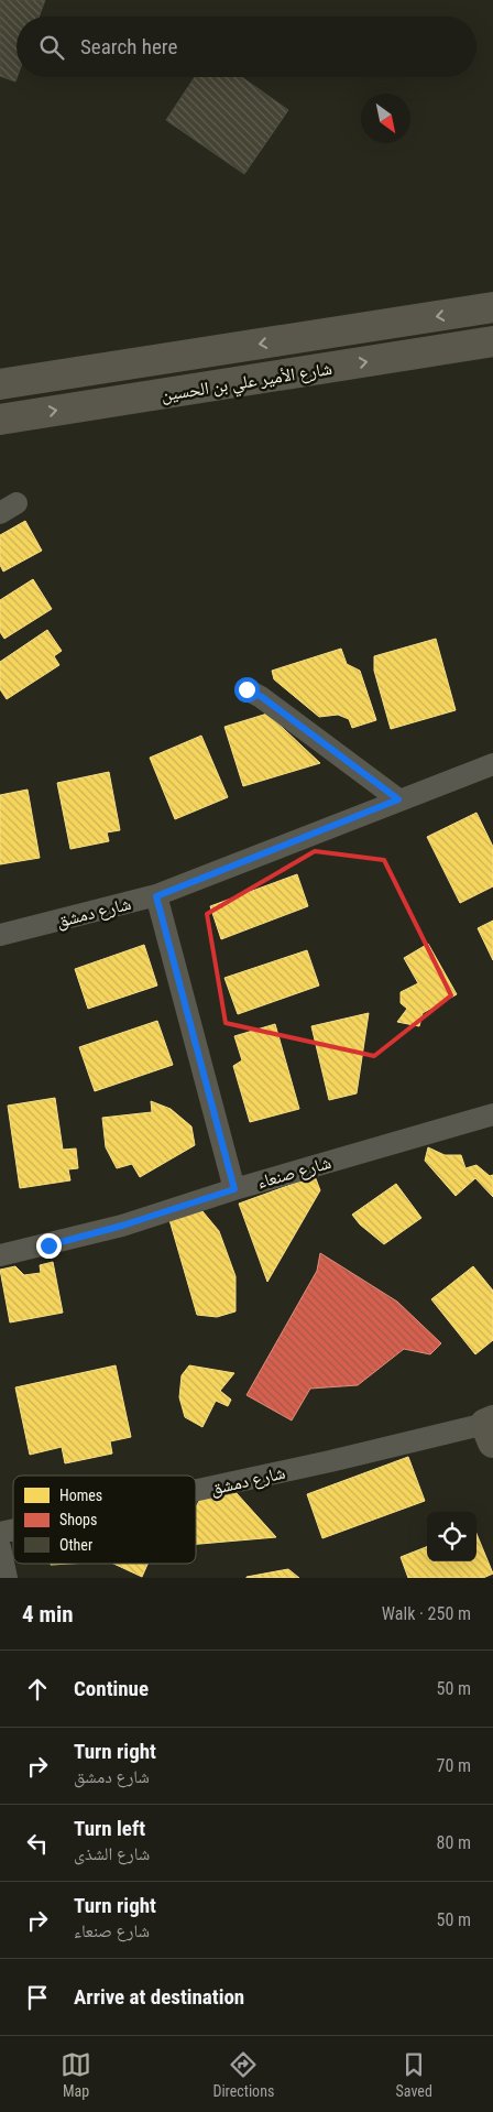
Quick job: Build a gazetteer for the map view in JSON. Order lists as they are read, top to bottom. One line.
{"streets":{"main road":["شارع الأمير علي بن الحسين"],"street":["شارع دمشق","شارع صنعاء"]},"legend":["Homes","Shops","Other"],"north":"bottom right","page":{"search":"Search here","heading":["4 min","Walk · 250 m"],"list":[["Continue","50 m"],["Turn right","شارع دمشق","70 m"],["Turn left","شارع الشذى","80 m"],["Turn right","شارع صنعاء","50 m"],"Arrive at destination"],"nav":["Map","Directions","Saved"]}}
